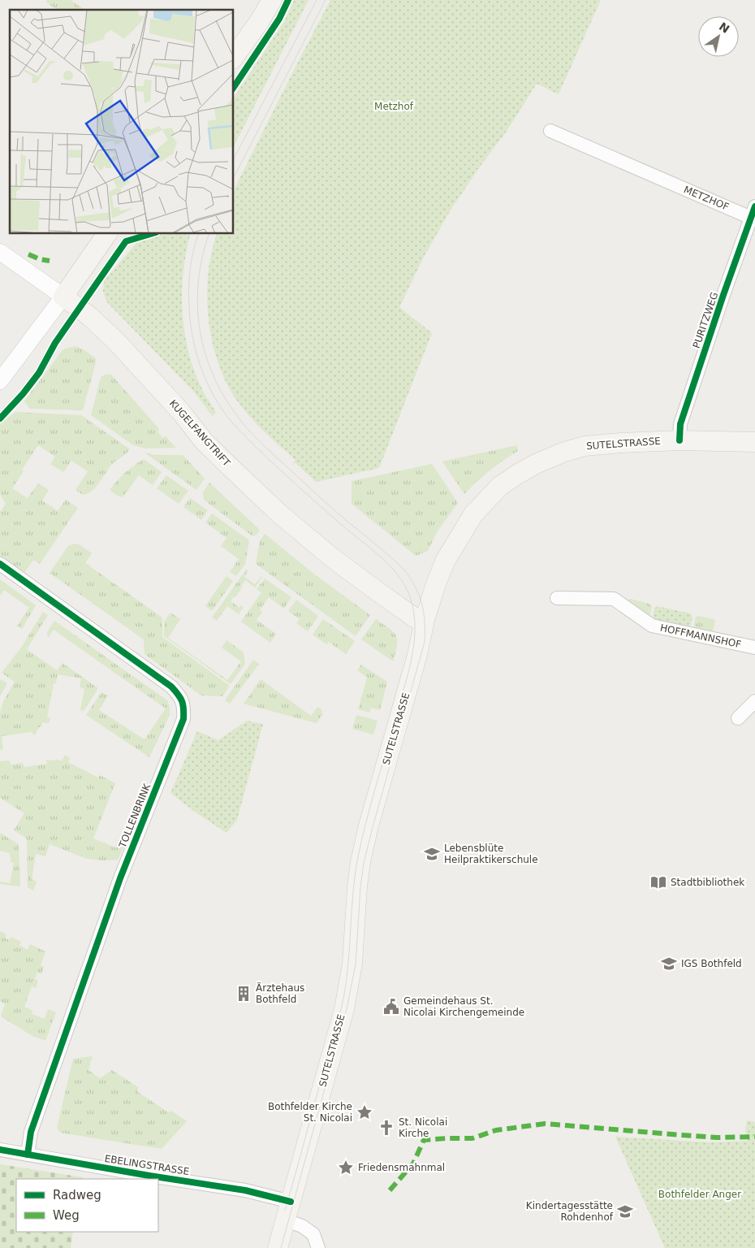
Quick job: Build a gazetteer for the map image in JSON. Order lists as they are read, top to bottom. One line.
{"streets":{"main road":["KUGELFANGTRIFT","SUTELSTRASSE"],"street":["METZHOF","PURITZWEG","HOFFMANNSHOF","TOLLENBRINK","EBELINGSTRASSE"]},"crossings":[["METZHOF","PURITZWEG"],["PURITZWEG","SUTELSTRASSE"],["KUGELFANGTRIFT","SUTELSTRASSE"],["SUTELSTRASSE","EBELINGSTRASSE"],["TOLLENBRINK","EBELINGSTRASSE"]],"parks":["Metzhof","Bothfelder Anger"],"places":{"school or university":["Lebensblüte Heilpraktikerschule","IGS Bothfeld","Kindertagesstätte Rohdenhof"],"library":["Stadtbibliothek"],"building":["Ärztehaus Bothfeld"],"public building":["Gemeindehaus St. Nicolai Kirchengemeinde"],"place":["Bothfelder Kirche St. Nicolai","Friedensmahnmal"],"church":["St. Nicolai Kirche"]},"legend":["Radweg","Weg"],"north":"top right"}
